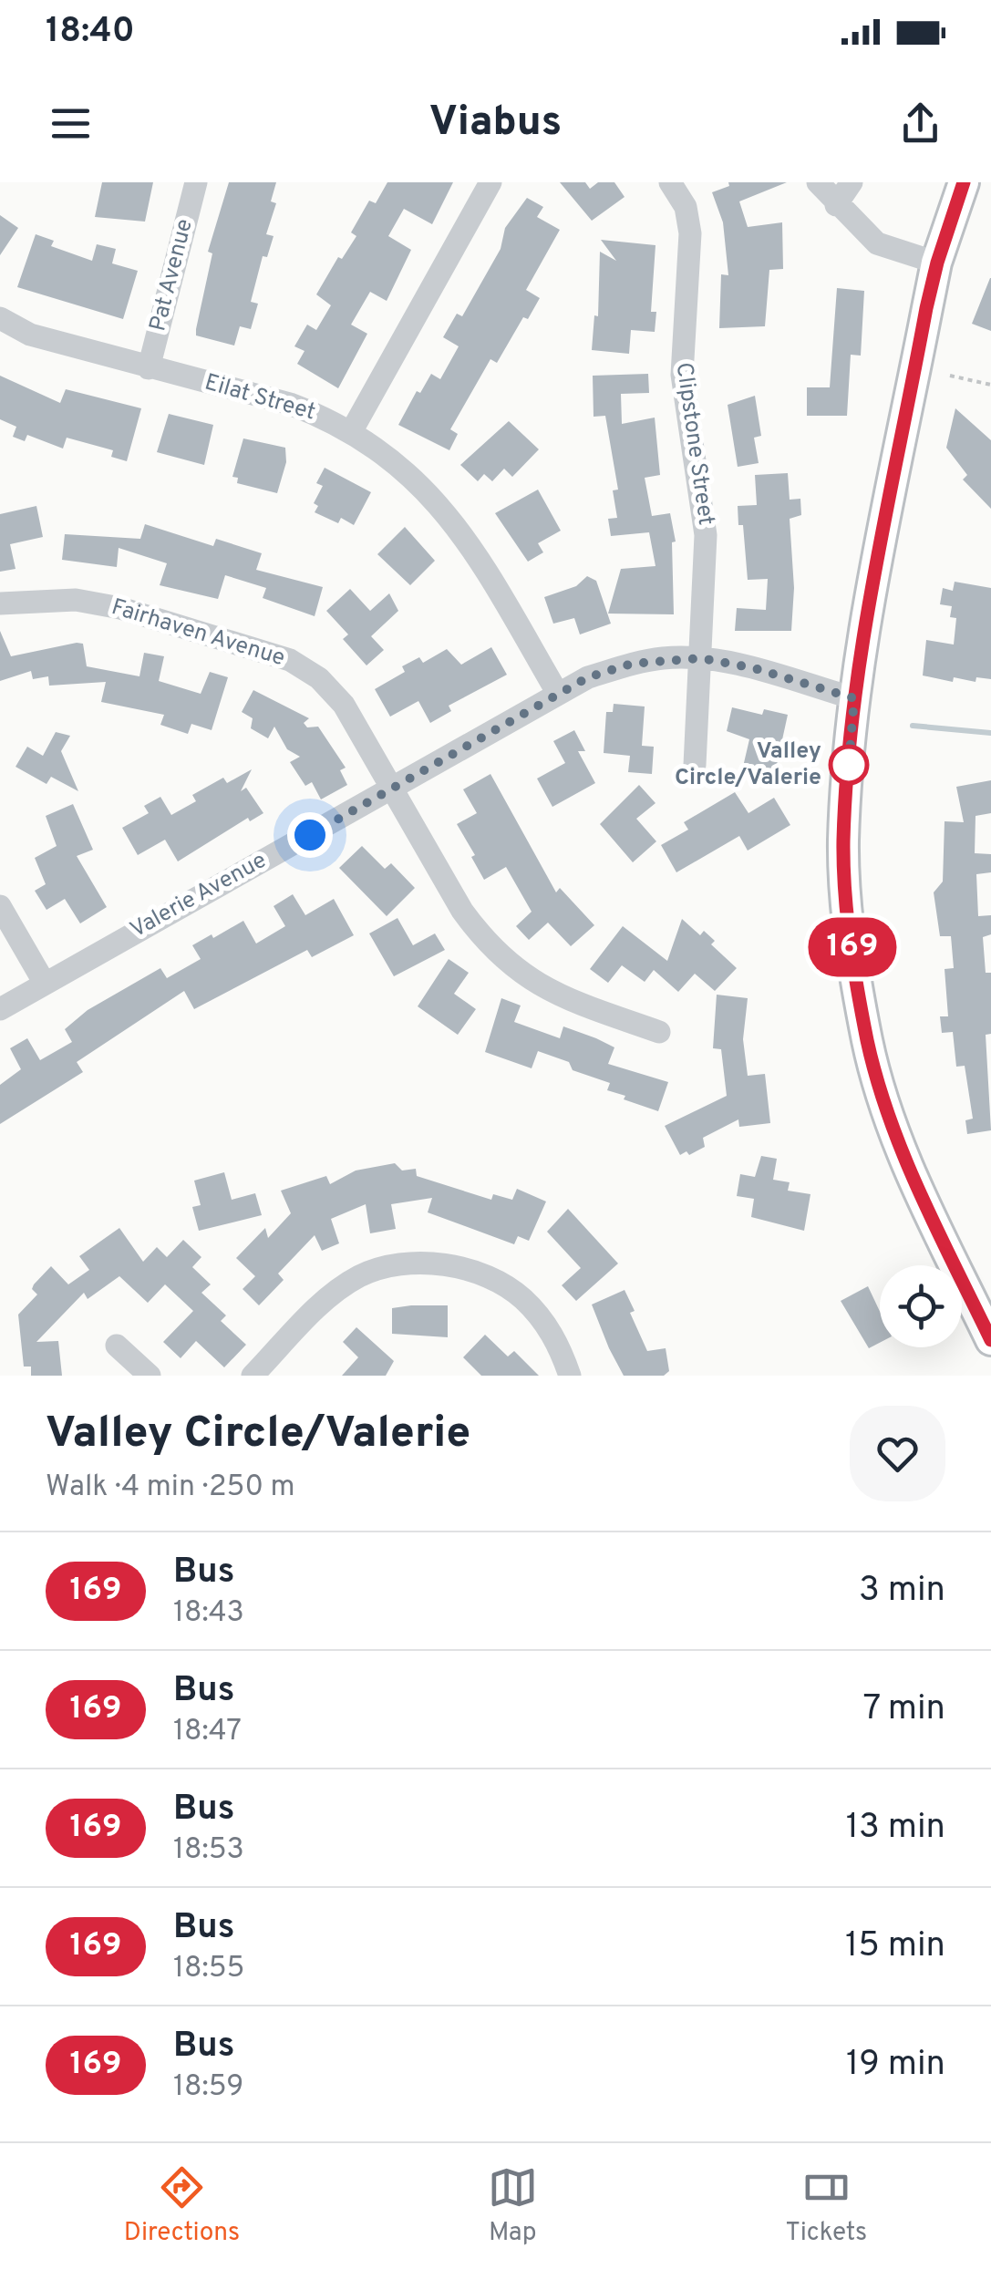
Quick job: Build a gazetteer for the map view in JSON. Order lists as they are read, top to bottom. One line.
{"streets":{"street":["Pat Avenue","Eilat Street","Clipstone Street","Fairhaven Avenue","Valerie Avenue"]},"crossings":[["Pat Avenue","Eilat Street"],["Eilat Street","Valerie Avenue"],["Clipstone Street","Valerie Avenue"],["Fairhaven Avenue","Valerie Avenue"]],"places":["Valley Circle/Valerie"],"lines":["bus line 169"],"page":{"status":"18:40","header":"Viabus","on_map":"169","heading":["Valley Circle/Valerie","Walk · 4 min · 250 m"],"list":[{"mark":"169","name":"Bus","note":"18:43","value":"3 min"},{"mark":"169","name":"Bus","note":"18:47","value":"7 min"},{"mark":"169","name":"Bus","note":"18:53","value":"13 min"},{"mark":"169","name":"Bus","note":"18:55","value":"15 min"},{"mark":"169","name":"Bus","note":"18:59","value":"19 min"}],"tabs":["Directions","Map","Tickets"]}}
